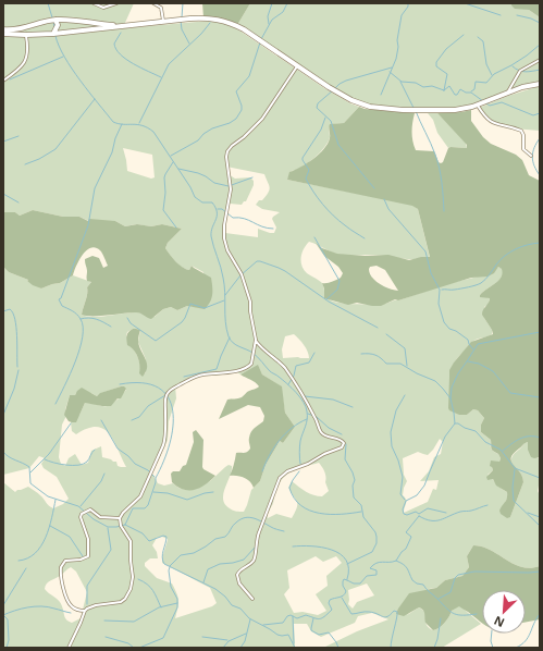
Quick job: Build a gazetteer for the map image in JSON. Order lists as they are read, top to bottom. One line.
{"north":"bottom left"}
